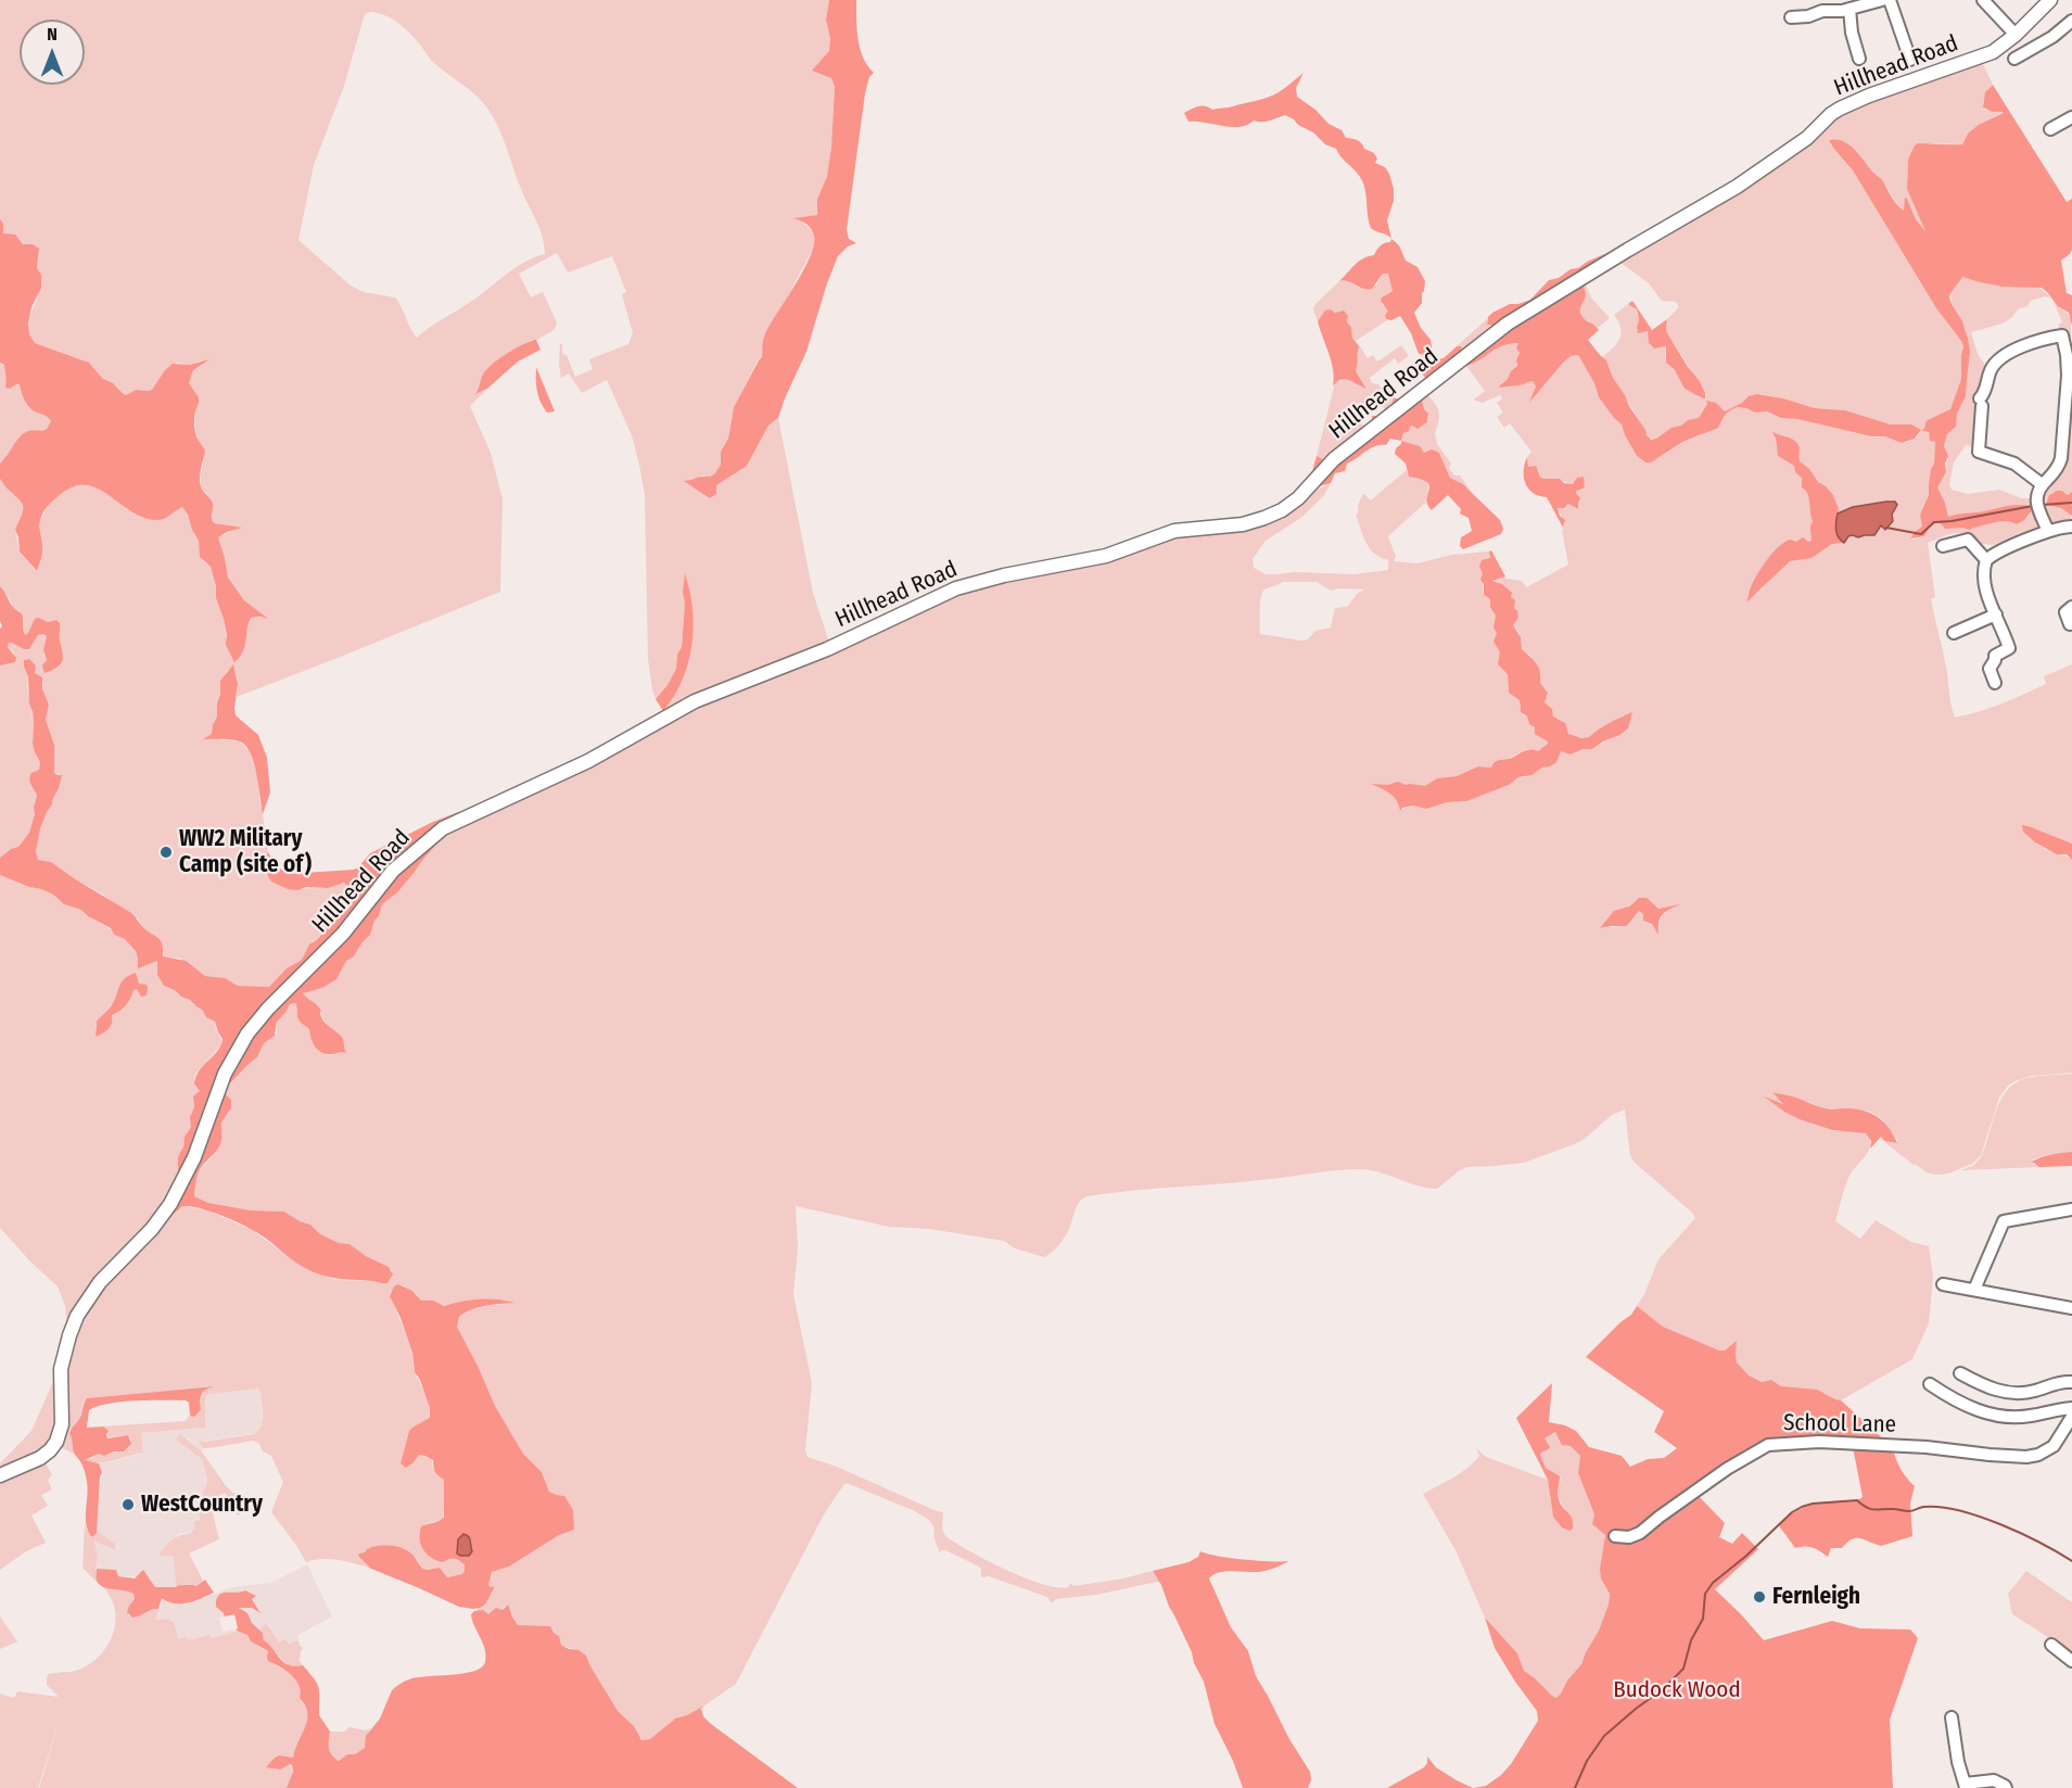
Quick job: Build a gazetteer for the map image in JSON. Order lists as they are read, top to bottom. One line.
{"streets":{"street":["Hillhead Road","School Lane"]},"parks":["Budock Wood"],"places":["WW2 Military Camp (site of)","WestCountry","Fernleigh"],"north":"top"}
